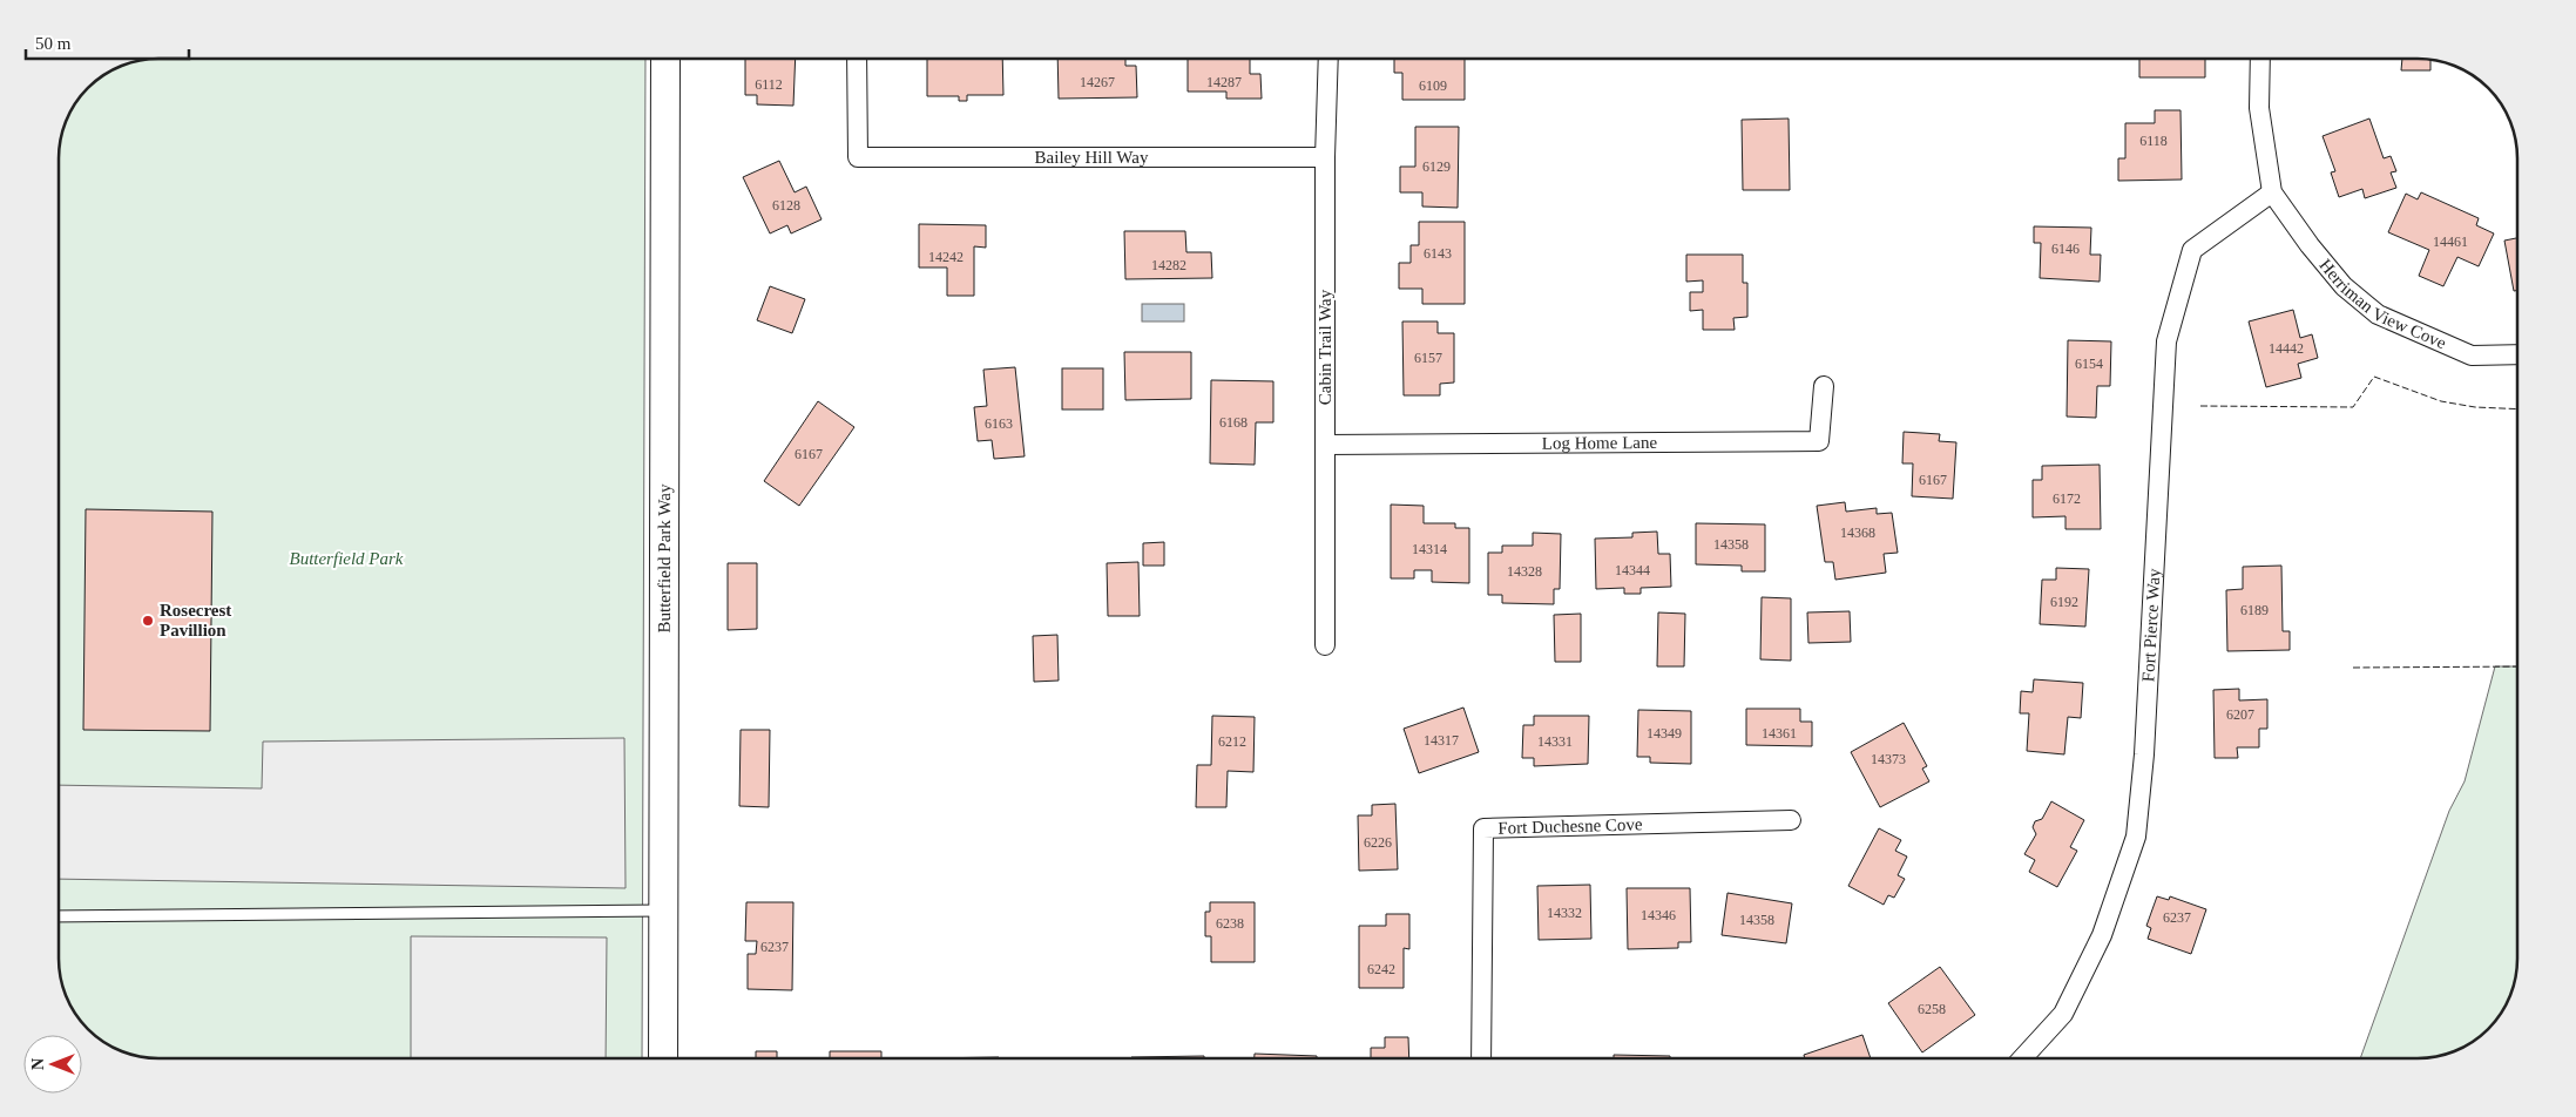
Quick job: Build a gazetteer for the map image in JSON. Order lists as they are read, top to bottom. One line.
{"streets":{"street":["Bailey Hill Way","Herriman View Cove","Cabin Trail Way","Log Home Lane","Butterfield Park Way","Fort Pierce Way","Fort Duchesne Cove"]},"crossings":[["Bailey Hill Way","Cabin Trail Way"],["Herriman View Cove","Fort Pierce Way"],["Cabin Trail Way","Log Home Lane"]],"parks":["Butterfield Park"],"places":["Rosecrest Pavillion"],"house_numbers":["14267","14287","6112","6109","6118","6129","6128","14461","6146","6143","14242","14282","14442","6157","6154","6168","6163","6167","6167","6172","14368","14358","14314","14344","14328","6192","6189","6207","14349","14361","14317","6212","14331","14373","6226","14332","14346","6237","14358","6238","6237","6242","6258"],"scale_bar":"50 m","north":"left"}
